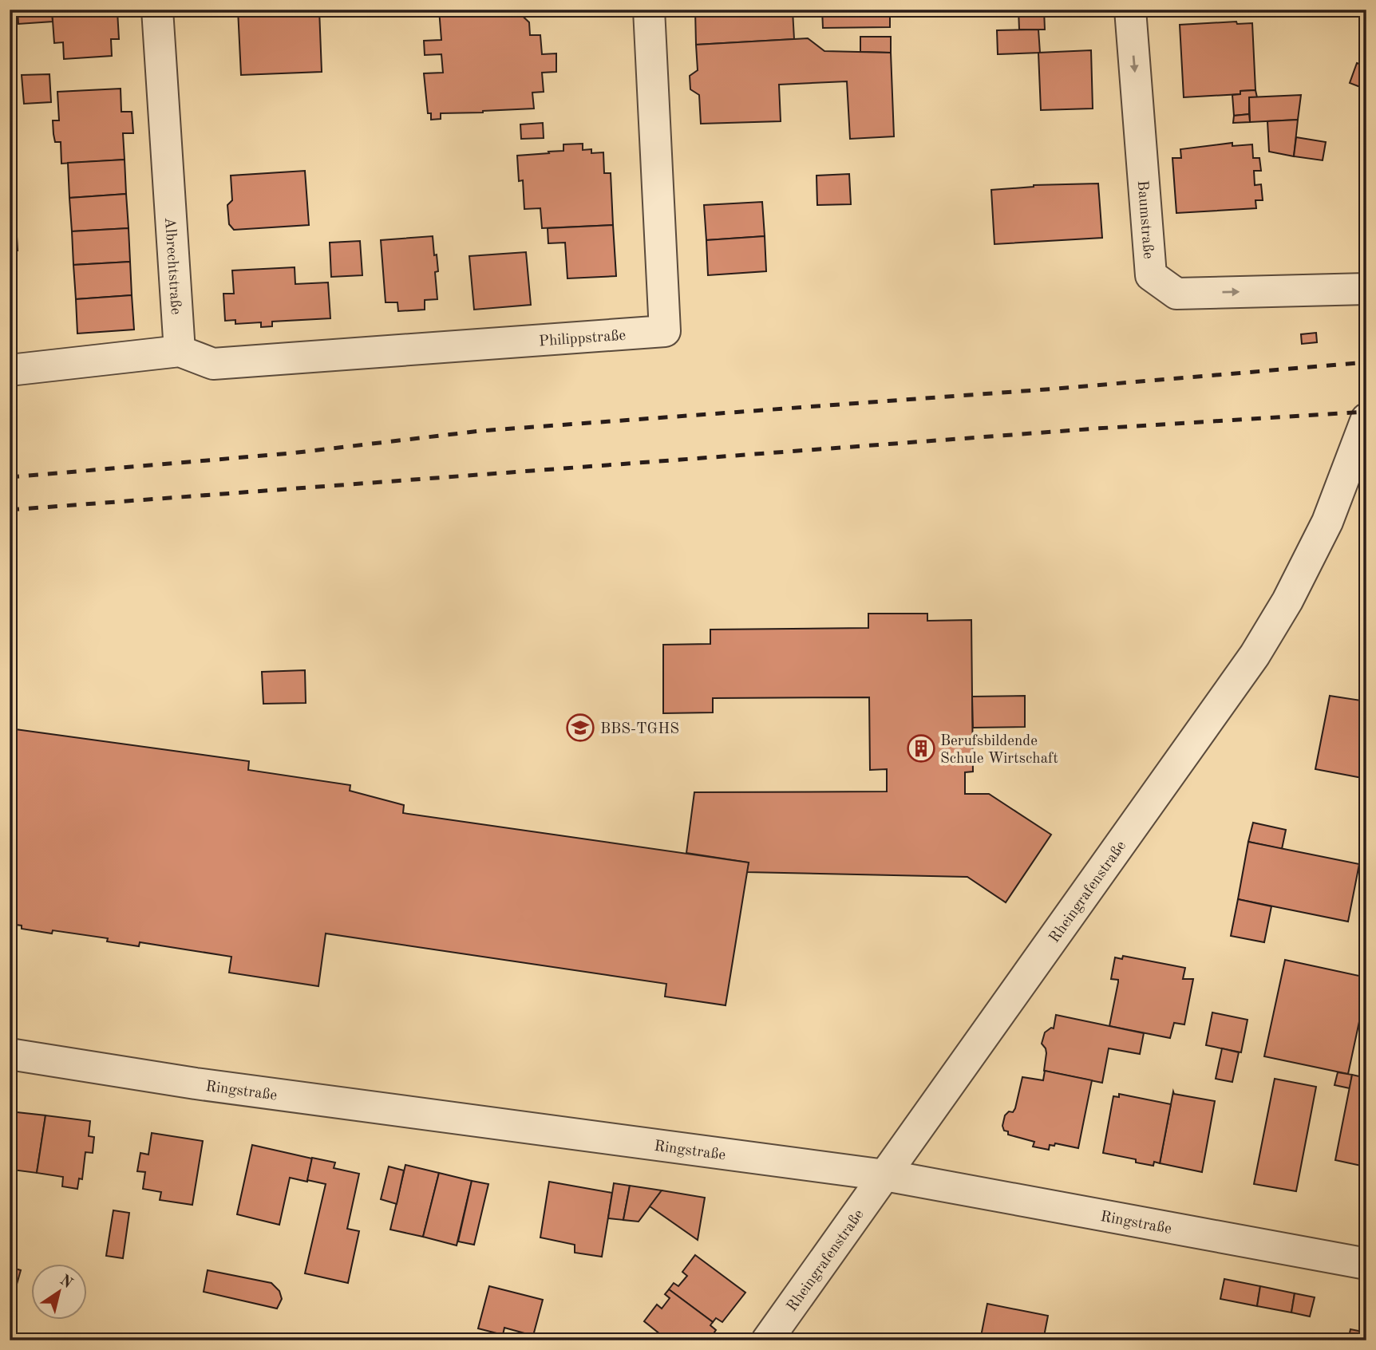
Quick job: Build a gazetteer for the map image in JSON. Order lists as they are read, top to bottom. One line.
{"streets":{"street":["Baumstraße","Albrechtstraße","Philippstraße","Rheingrafenstraße","Ringstraße"]},"crossings":[["Albrechtstraße","Philippstraße"],["Rheingrafenstraße","Ringstraße"]],"places":{"school or university":["BBS-TGHS"],"building":["Berufsbildende Schule Wirtschaft"]},"north":"top right"}
